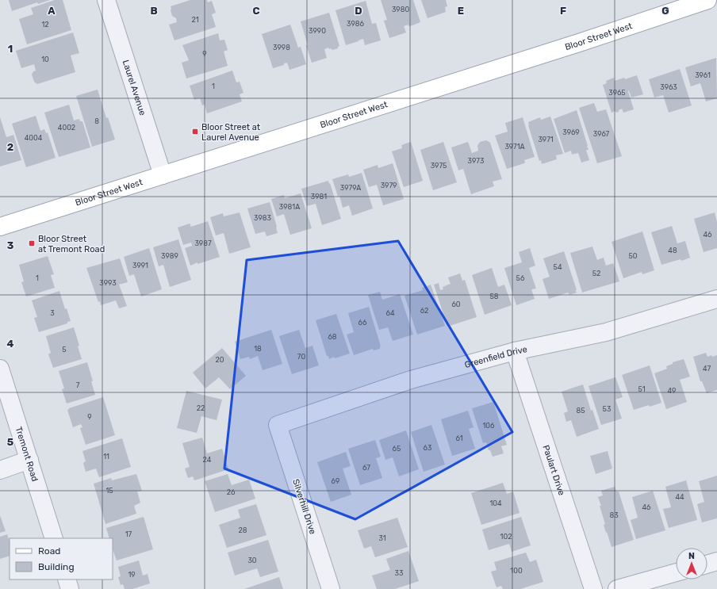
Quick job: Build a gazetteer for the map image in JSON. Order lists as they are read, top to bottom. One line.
{"streets":{"main road":["Bloor Street West"],"street":["Laurel Avenue","Greenfield Drive","Tremont Road","Paulart Drive","Silverhill Drive"]},"crossings":[["Bloor Street West","Laurel Avenue"],["Greenfield Drive","Paulart Drive"],["Greenfield Drive","Silverhill Drive"]],"places":{"transit":["Bloor Street at Laurel Avenue","Bloor Street at Tremont Road"]},"house_numbers":["3980","21","3986","12","3990","3998","9","10","3961","1","3963","3965","8","4002","3969","3967","4004","3971","3971A","3973","3975","3979","3979A","3981","3981A","3983","46","3987","48","3989","50","3991","54","52","1","56","3993","58","60","62","3","64","66","68","18","5","70","20","47","7","51","49","22","53","85","9","106","61","63","65","11","24","67","69","15","26","44","104","46","83","28","17","102","31","30","100","33","19"],"legend":["Road","Building"],"north":"top","grid":{"columns":["A","B","C","D","E","F","G"],"rows":["1","2","3","4","5"]}}
